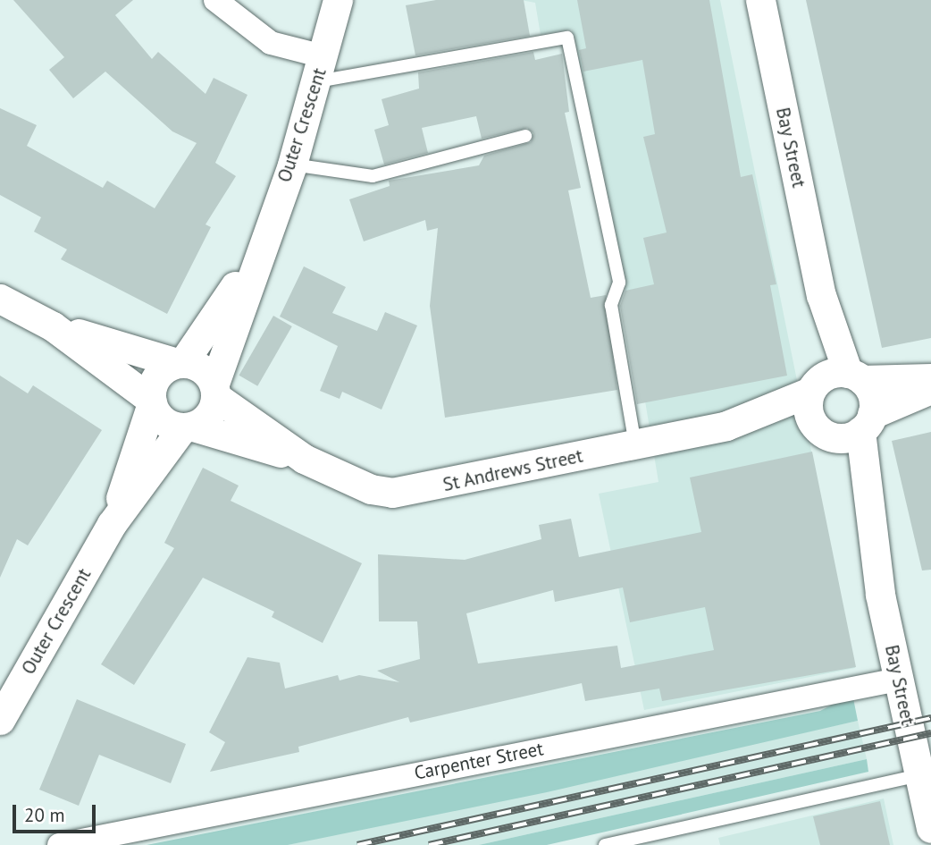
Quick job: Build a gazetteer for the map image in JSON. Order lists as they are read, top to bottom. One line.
{"streets":{"street":["Outer Crescent","Bay Street","St Andrews Street","Carpenter Street"]},"crossings":[["Outer Crescent","St Andrews Street"],["Bay Street","St Andrews Street"],["Bay Street","Carpenter Street"]],"scale_bar":"20 m"}
